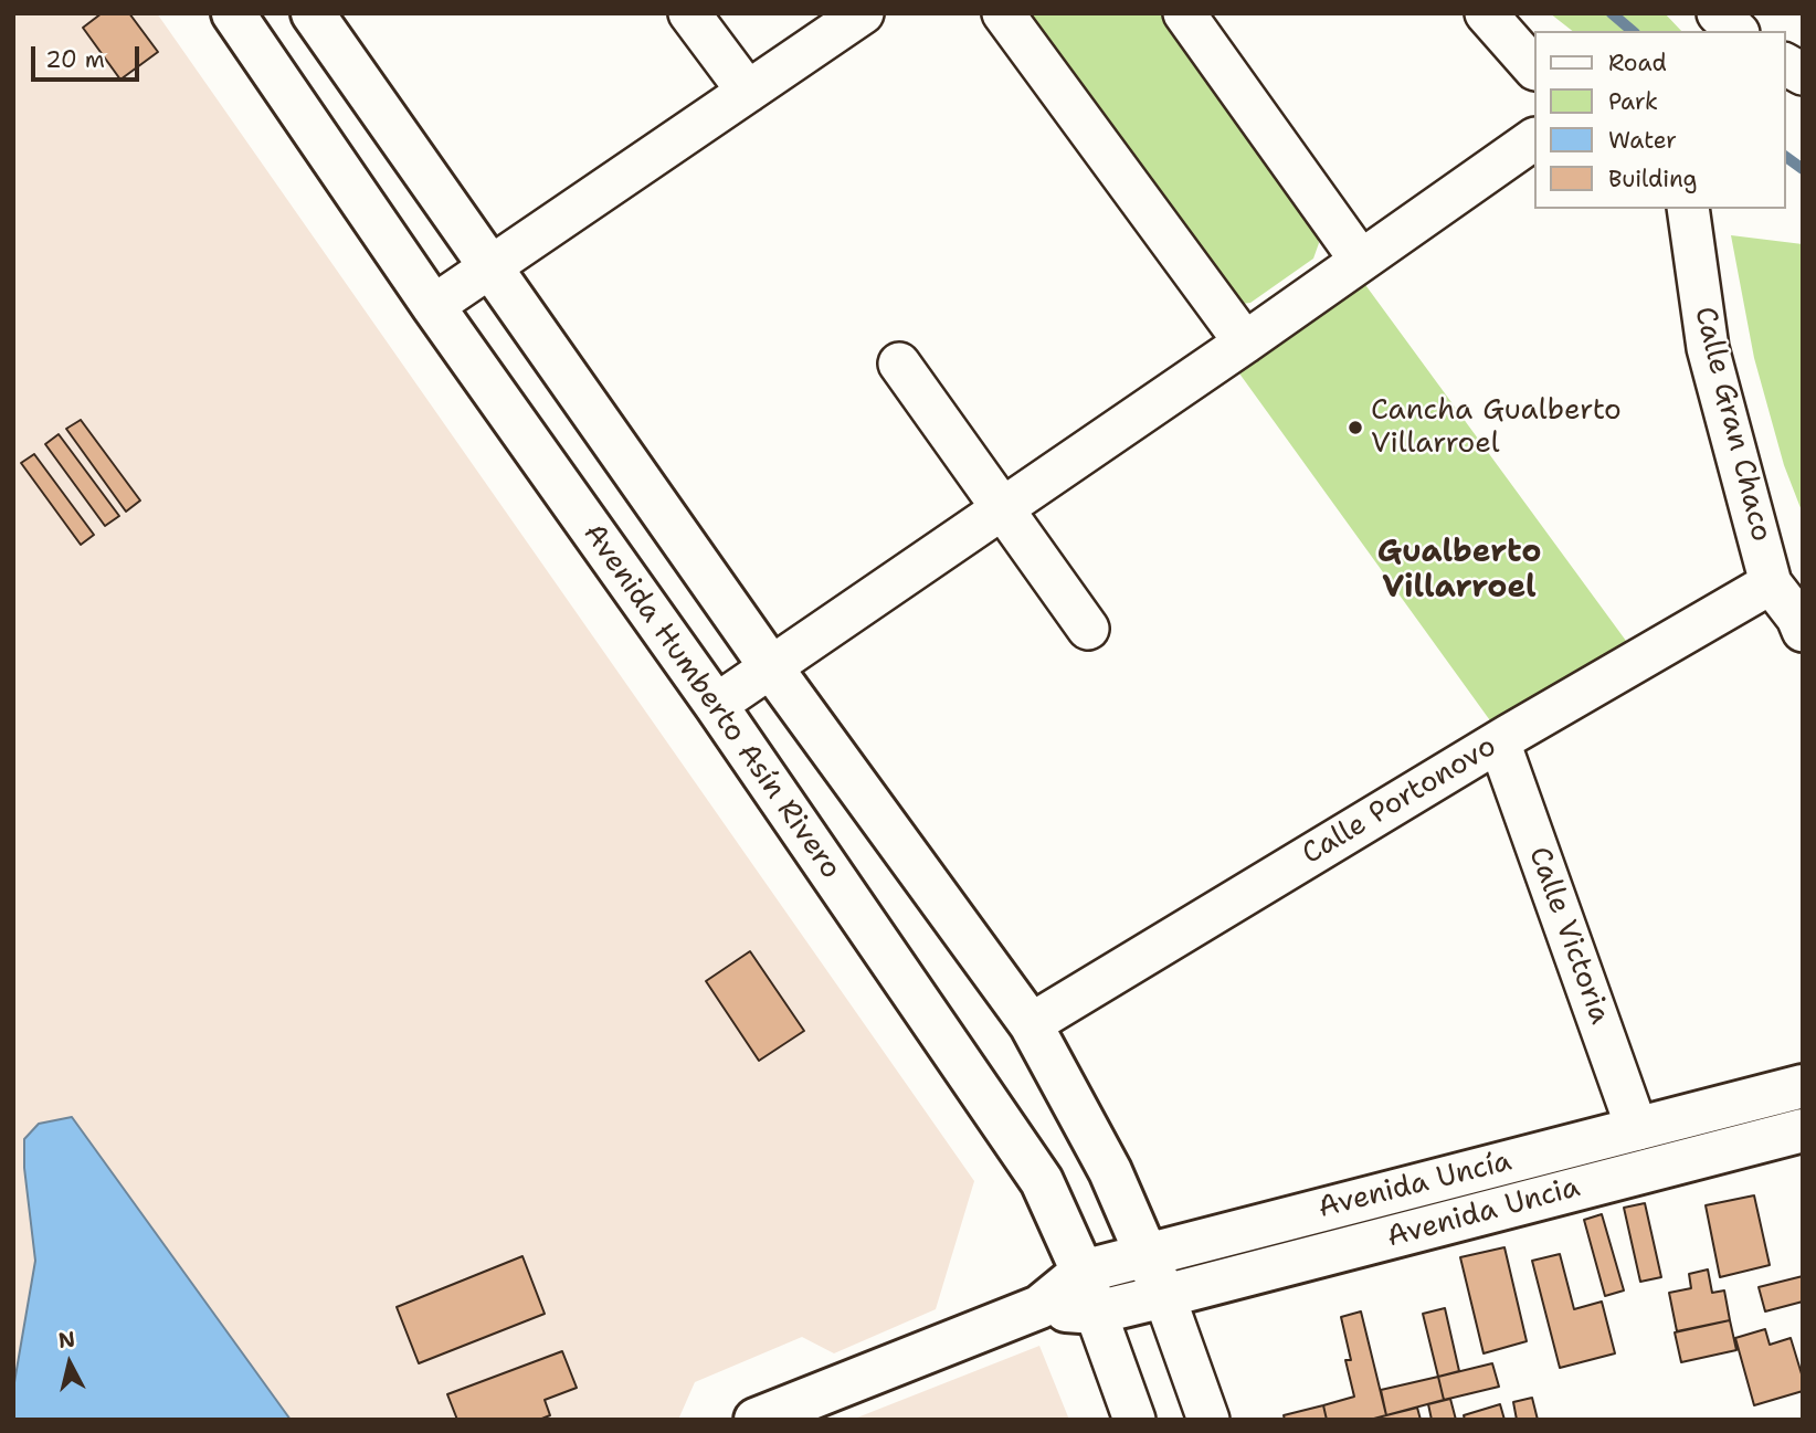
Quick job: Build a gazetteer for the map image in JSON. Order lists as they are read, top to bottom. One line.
{"streets":{"street":["Calle Gran Chaco","Avenida Humberto Asín Rivero","Calle Portonovo","Calle Victoria","Avenida Uncía","Avenida Uncia"]},"crossings":[["Calle Gran Chaco","Calle Portonovo"],["Avenida Humberto Asín Rivero","Avenida Uncía"],["Calle Portonovo","Calle Victoria"],["Calle Victoria","Avenida Uncía"],["Avenida Uncía","Avenida Uncia"]],"districts":["Gualberto Villarroel"],"places":["Cancha Gualberto Villarroel"],"legend":["Road","Park","Water","Building"],"scale_bar":"20 m","north":"top"}
